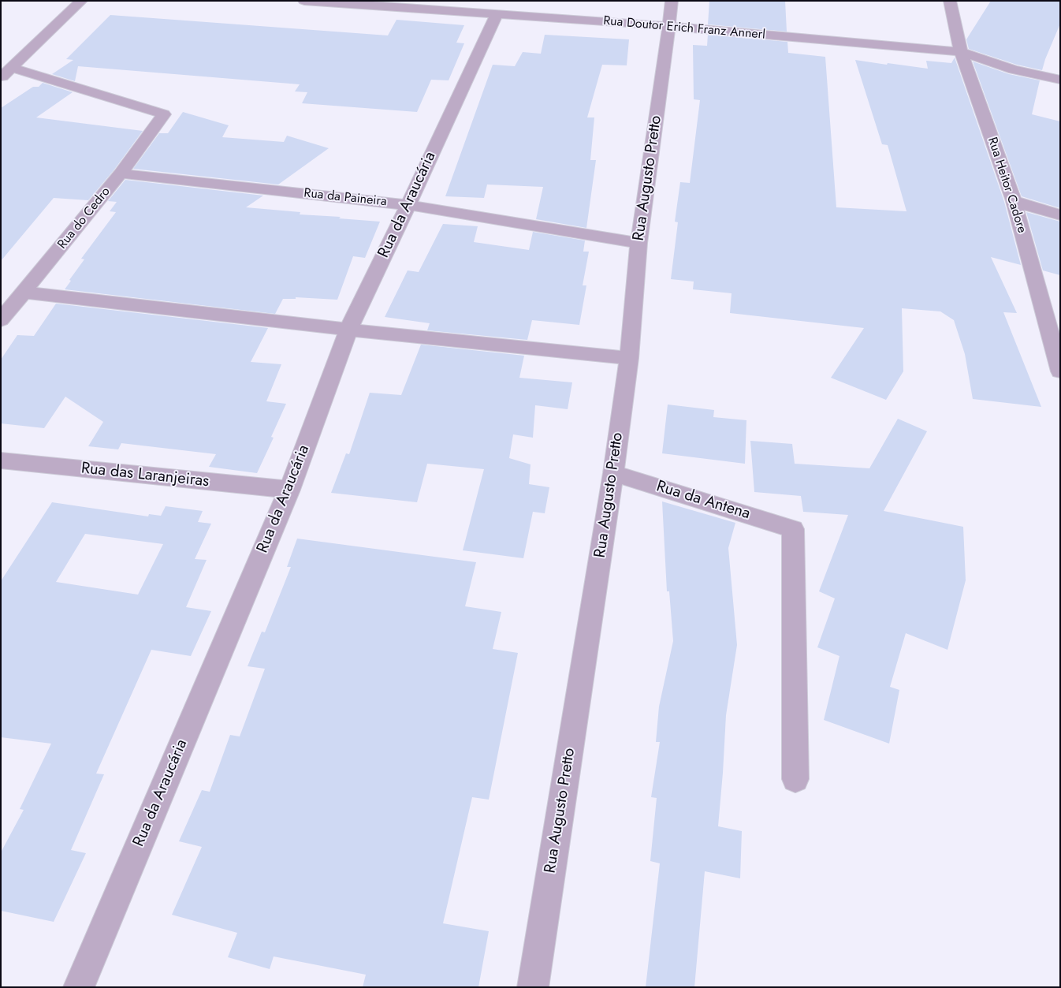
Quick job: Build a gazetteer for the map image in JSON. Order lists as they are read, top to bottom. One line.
{"streets":{"street":["Rua Doutor Erich Franz Annerl","Rua Augusto Pretto","Rua Heitor Cadore","Rua da Paineira","Rua da Araucária","Rua do Cedro","Rua das Laranjeiras","Rua da Antena"]},"crossings":[["Rua Doutor Erich Franz Annerl","Rua Augusto Pretto"],["Rua Doutor Erich Franz Annerl","Rua Heitor Cadore"],["Rua Doutor Erich Franz Annerl","Rua da Araucária"],["Rua Augusto Pretto","Rua da Paineira"],["Rua Augusto Pretto","Rua da Antena"],["Rua da Paineira","Rua da Araucária"],["Rua da Paineira","Rua do Cedro"],["Rua da Araucária","Rua das Laranjeiras"]]}
